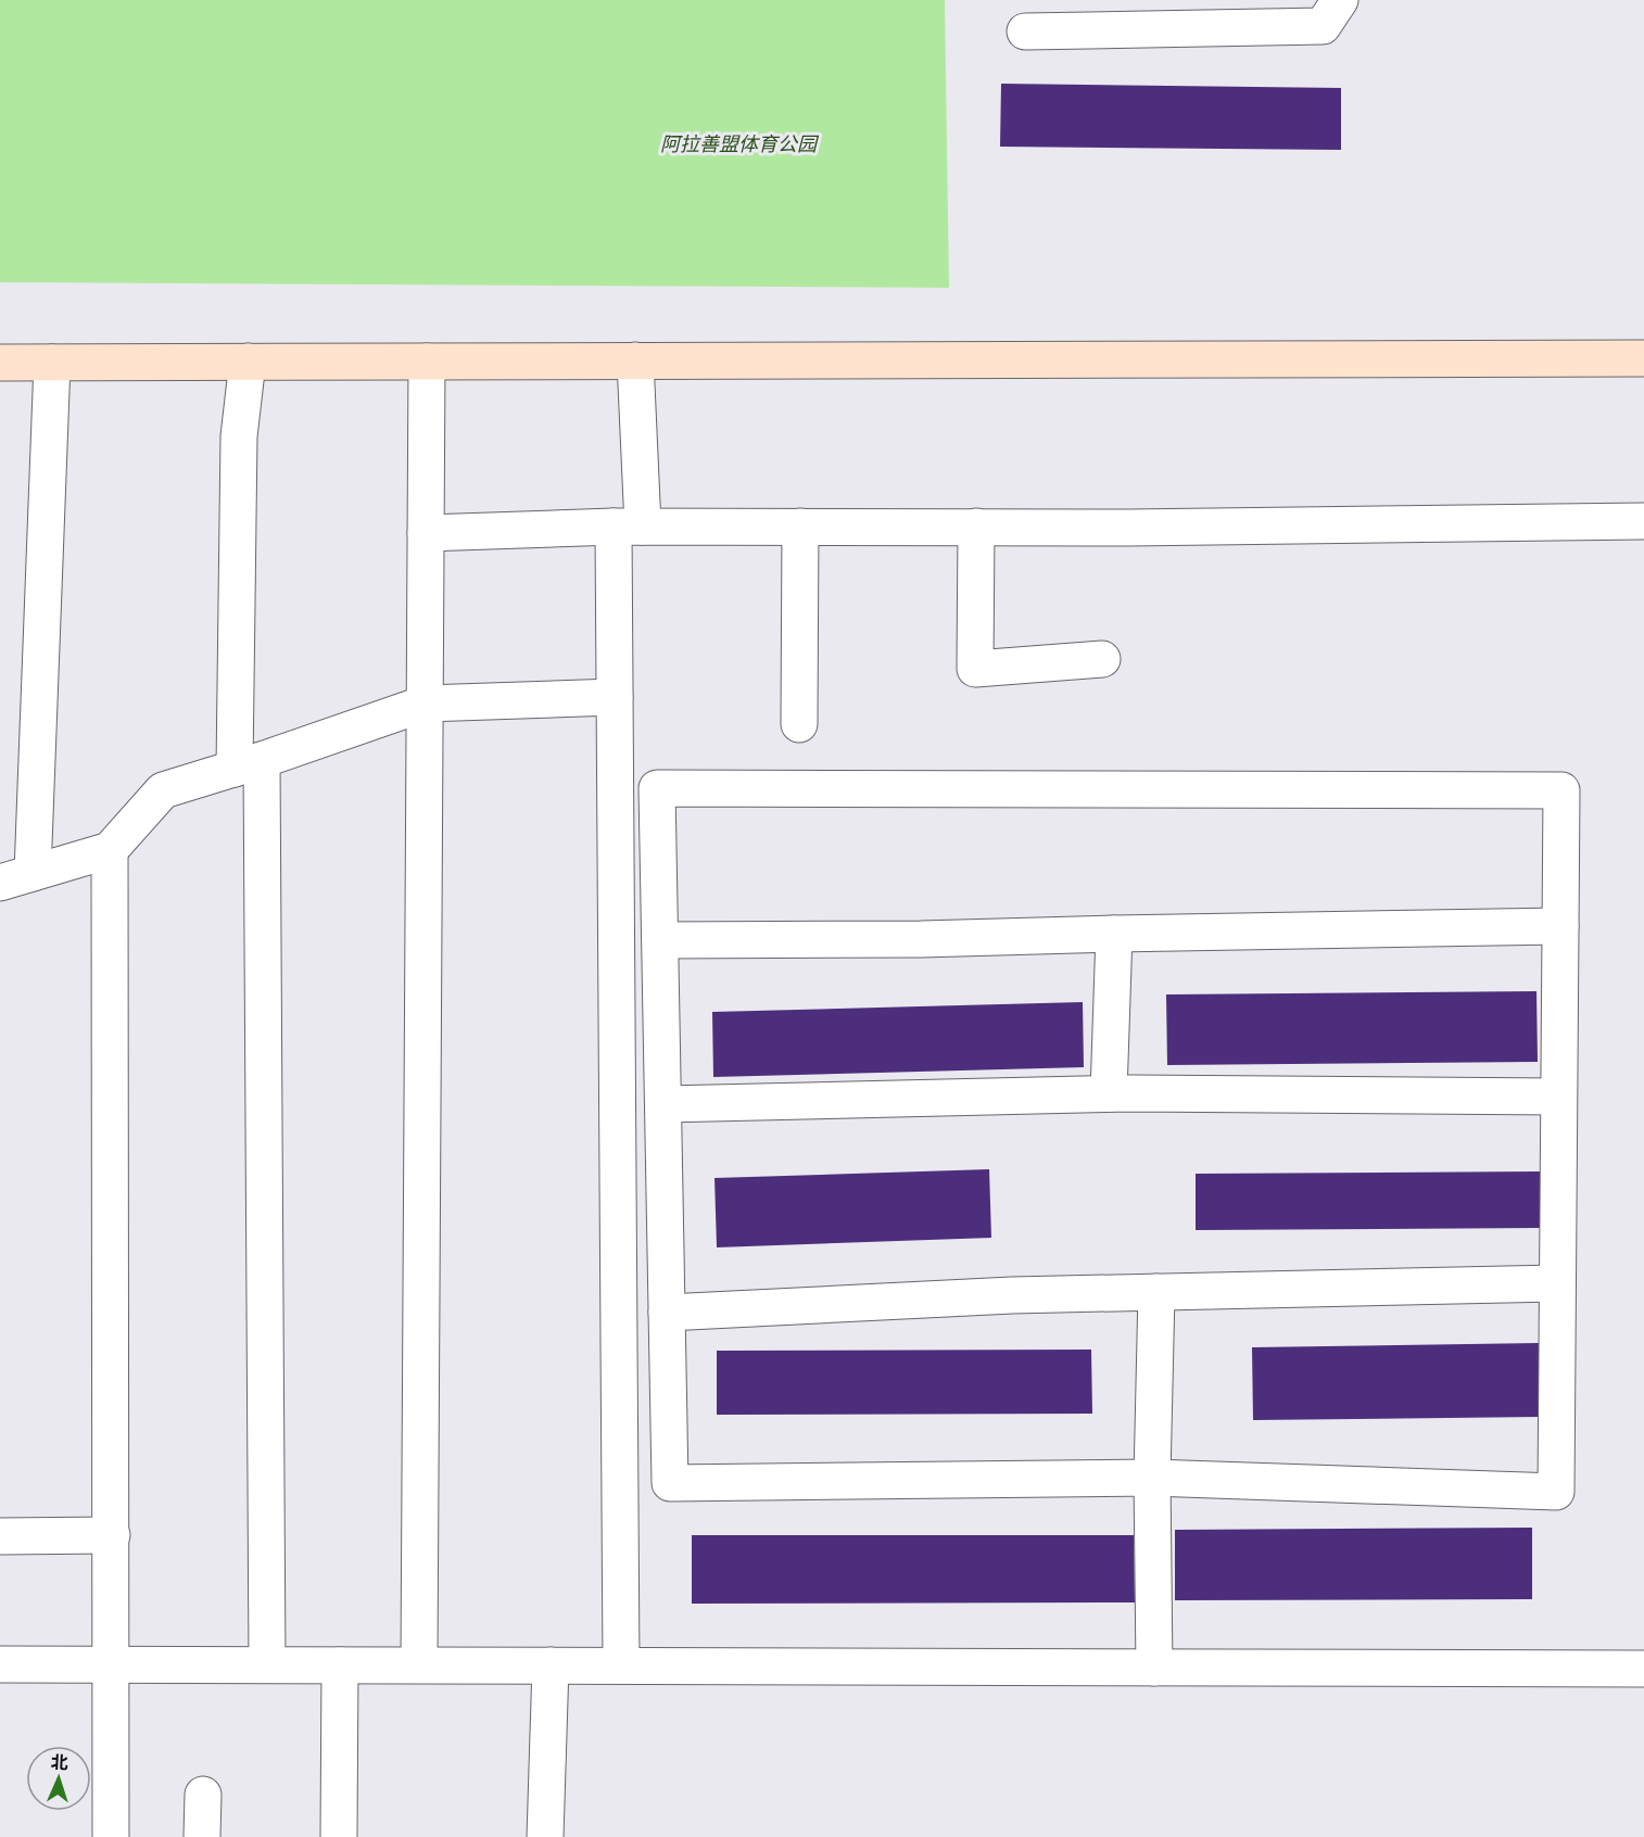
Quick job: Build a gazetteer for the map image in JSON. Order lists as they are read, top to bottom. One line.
{"parks":["阿拉善盟体育公园"],"north":"top"}
